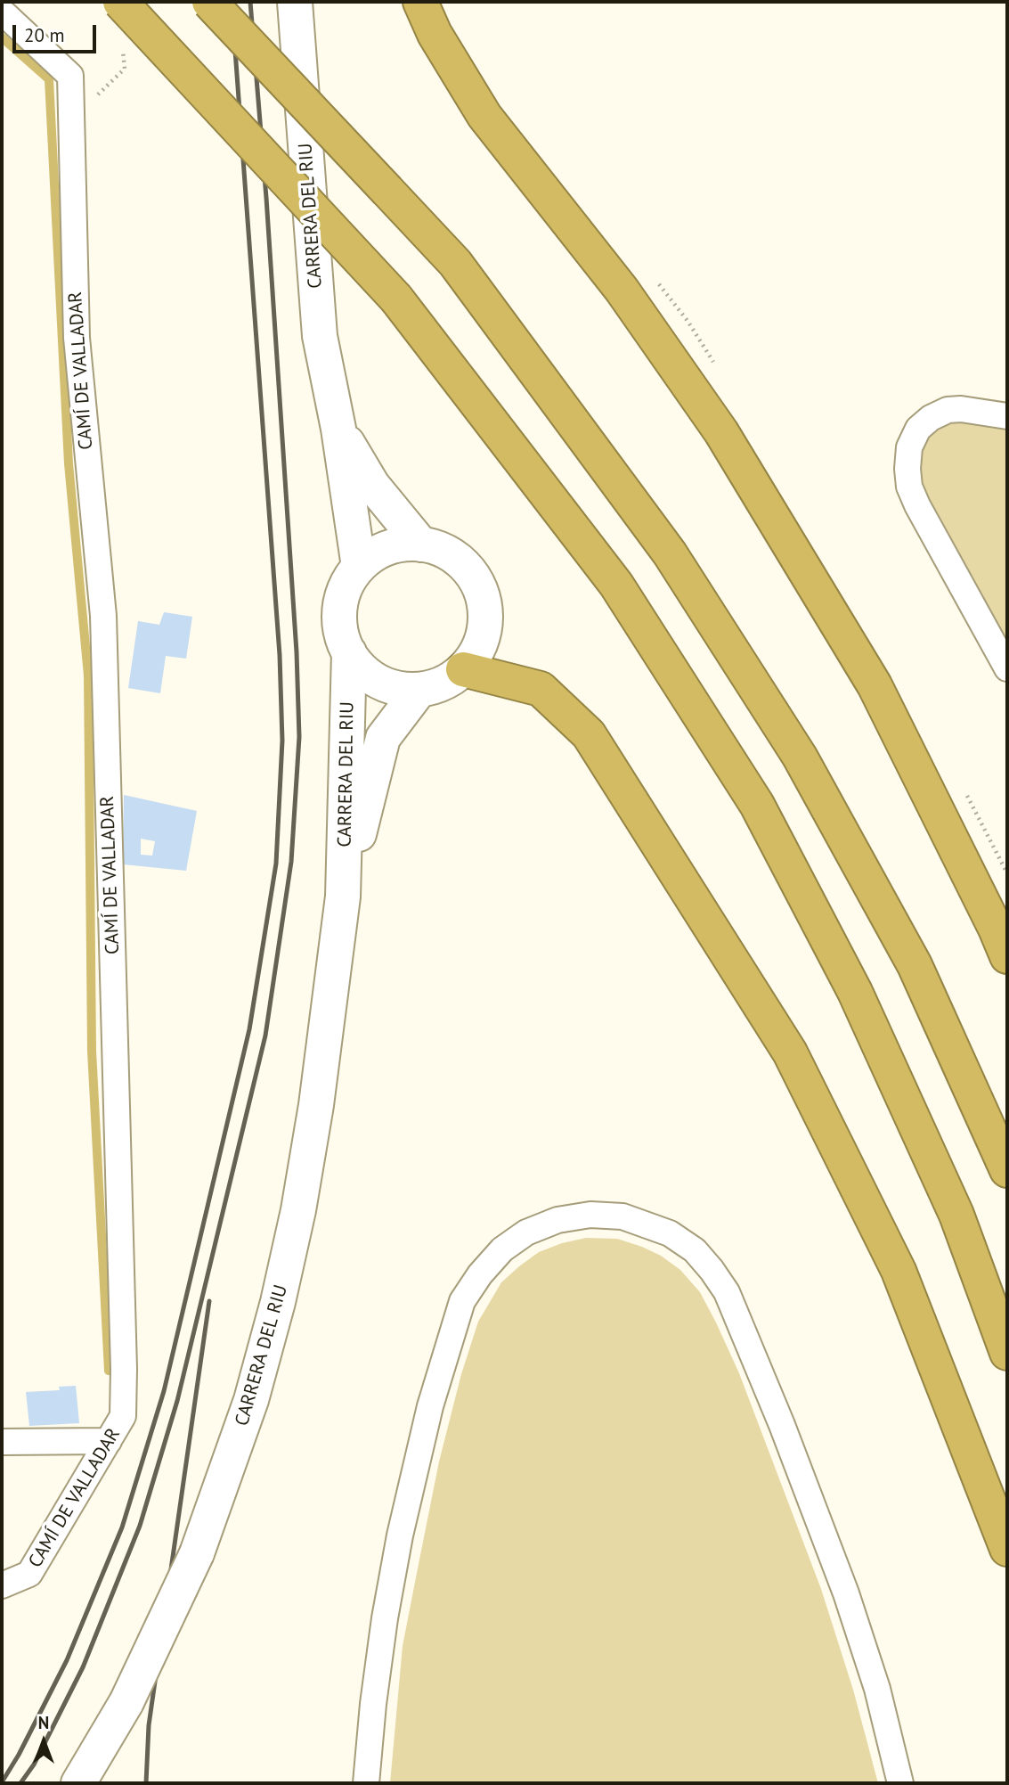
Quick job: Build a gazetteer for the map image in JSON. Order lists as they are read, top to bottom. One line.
{"streets":{"street":["CARRERA DEL RIU","CAMÍ DE VALLADAR"]},"scale_bar":"20 m","north":"top"}
